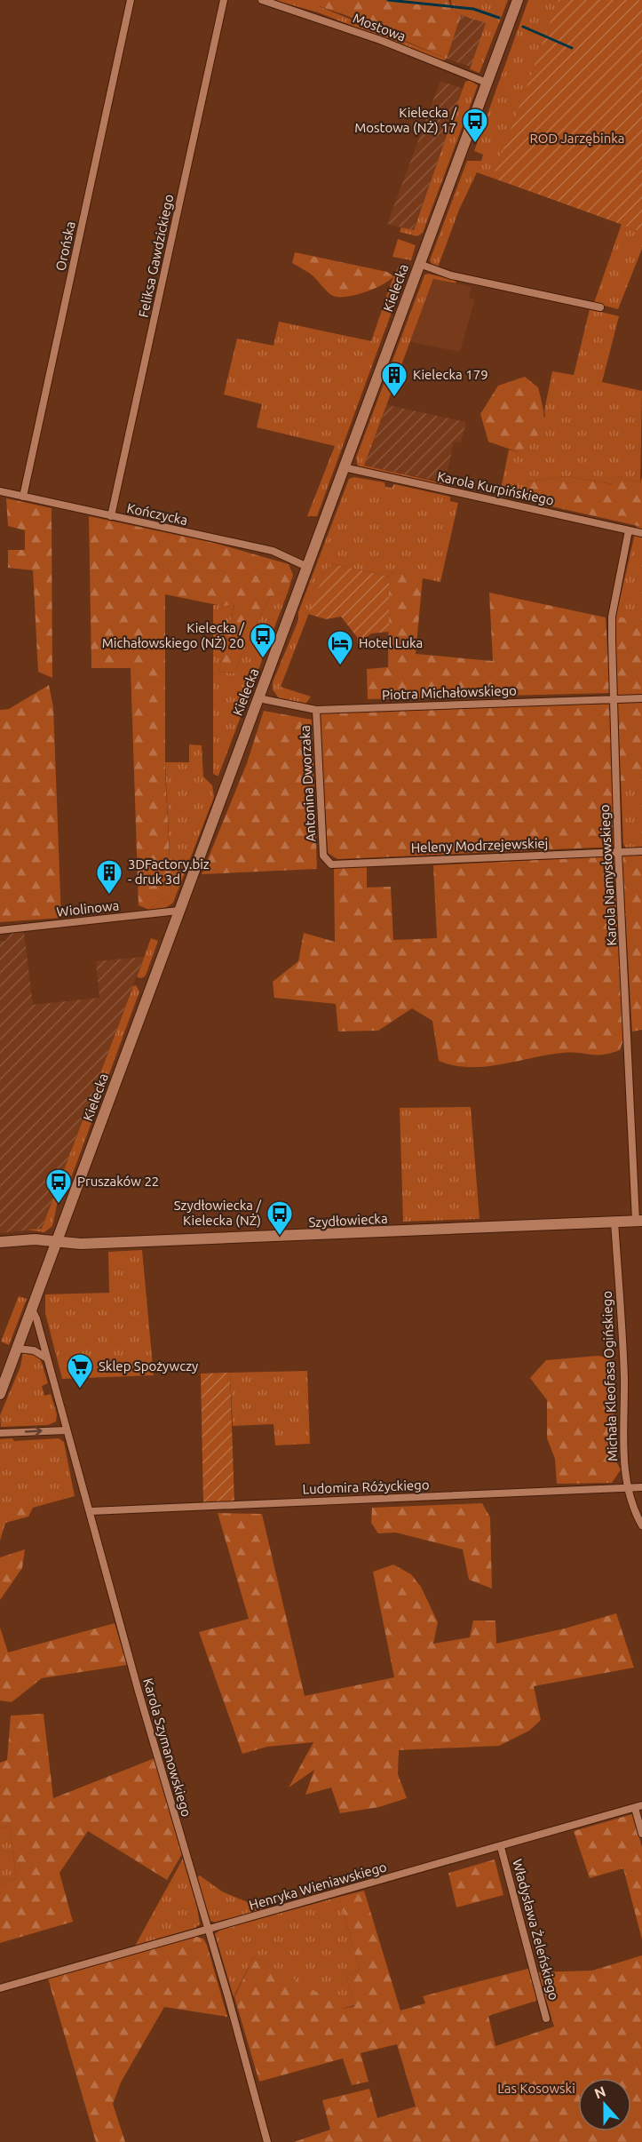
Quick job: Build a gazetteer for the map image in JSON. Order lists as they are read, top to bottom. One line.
{"streets":{"main road":["Kielecka","Szydłowiecka"],"street":["Mostowa","Orońska","Feliksa Gawdzickiego","Karola Kurpińskiego","Kończycka","Piotra Michałowskiego","Antonina Dworzaka","Heleny Modrzejewskiej","Karola Namysłowskiego","Wiolinowa","Michała Kleofasa Ogińskiego","Ludomira Różyckiego","Karola Szymanowskiego","Henryka Wieniawskiego","Władysława Żeleńskiego"]},"crossings":[["Mostowa","Kielecka"],["Orońska","Kończycka"],["Feliksa Gawdzickiego","Kończycka"],["Kielecka","Karola Kurpińskiego"],["Kielecka","Kończycka"],["Kielecka","Piotra Michałowskiego"],["Kielecka","Wiolinowa"],["Kielecka","Szydłowiecka"],["Kielecka","Karola Szymanowskiego"],["Karola Kurpińskiego","Karola Namysłowskiego"],["Piotra Michałowskiego","Antonina Dworzaka"],["Piotra Michałowskiego","Karola Namysłowskiego"],["Antonina Dworzaka","Heleny Modrzejewskiej"],["Heleny Modrzejewskiej","Karola Namysłowskiego"],["Karola Namysłowskiego","Szydłowiecka"],["Szydłowiecka","Michała Kleofasa Ogińskiego"],["Michała Kleofasa Ogińskiego","Ludomira Różyckiego"],["Ludomira Różyckiego","Karola Szymanowskiego"],["Karola Szymanowskiego","Henryka Wieniawskiego"],["Henryka Wieniawskiego","Władysława Żeleńskiego"]],"parks":["ROD Jarzębinka","Las Kosowski"],"places":{"bus stop":["Kielecka / Mostowa (NŻ) 17","Kielecka / Michałowskiego (NŻ) 20","Pruszaków 22","Szydłowiecka / Kielecka (NŻ)"],"building":["Kielecka 179","3DFactory.biz - druk 3d"],"hotel":["Hotel Luka"],"supermarket":["Sklep Spożywczy"]},"north":"top"}
